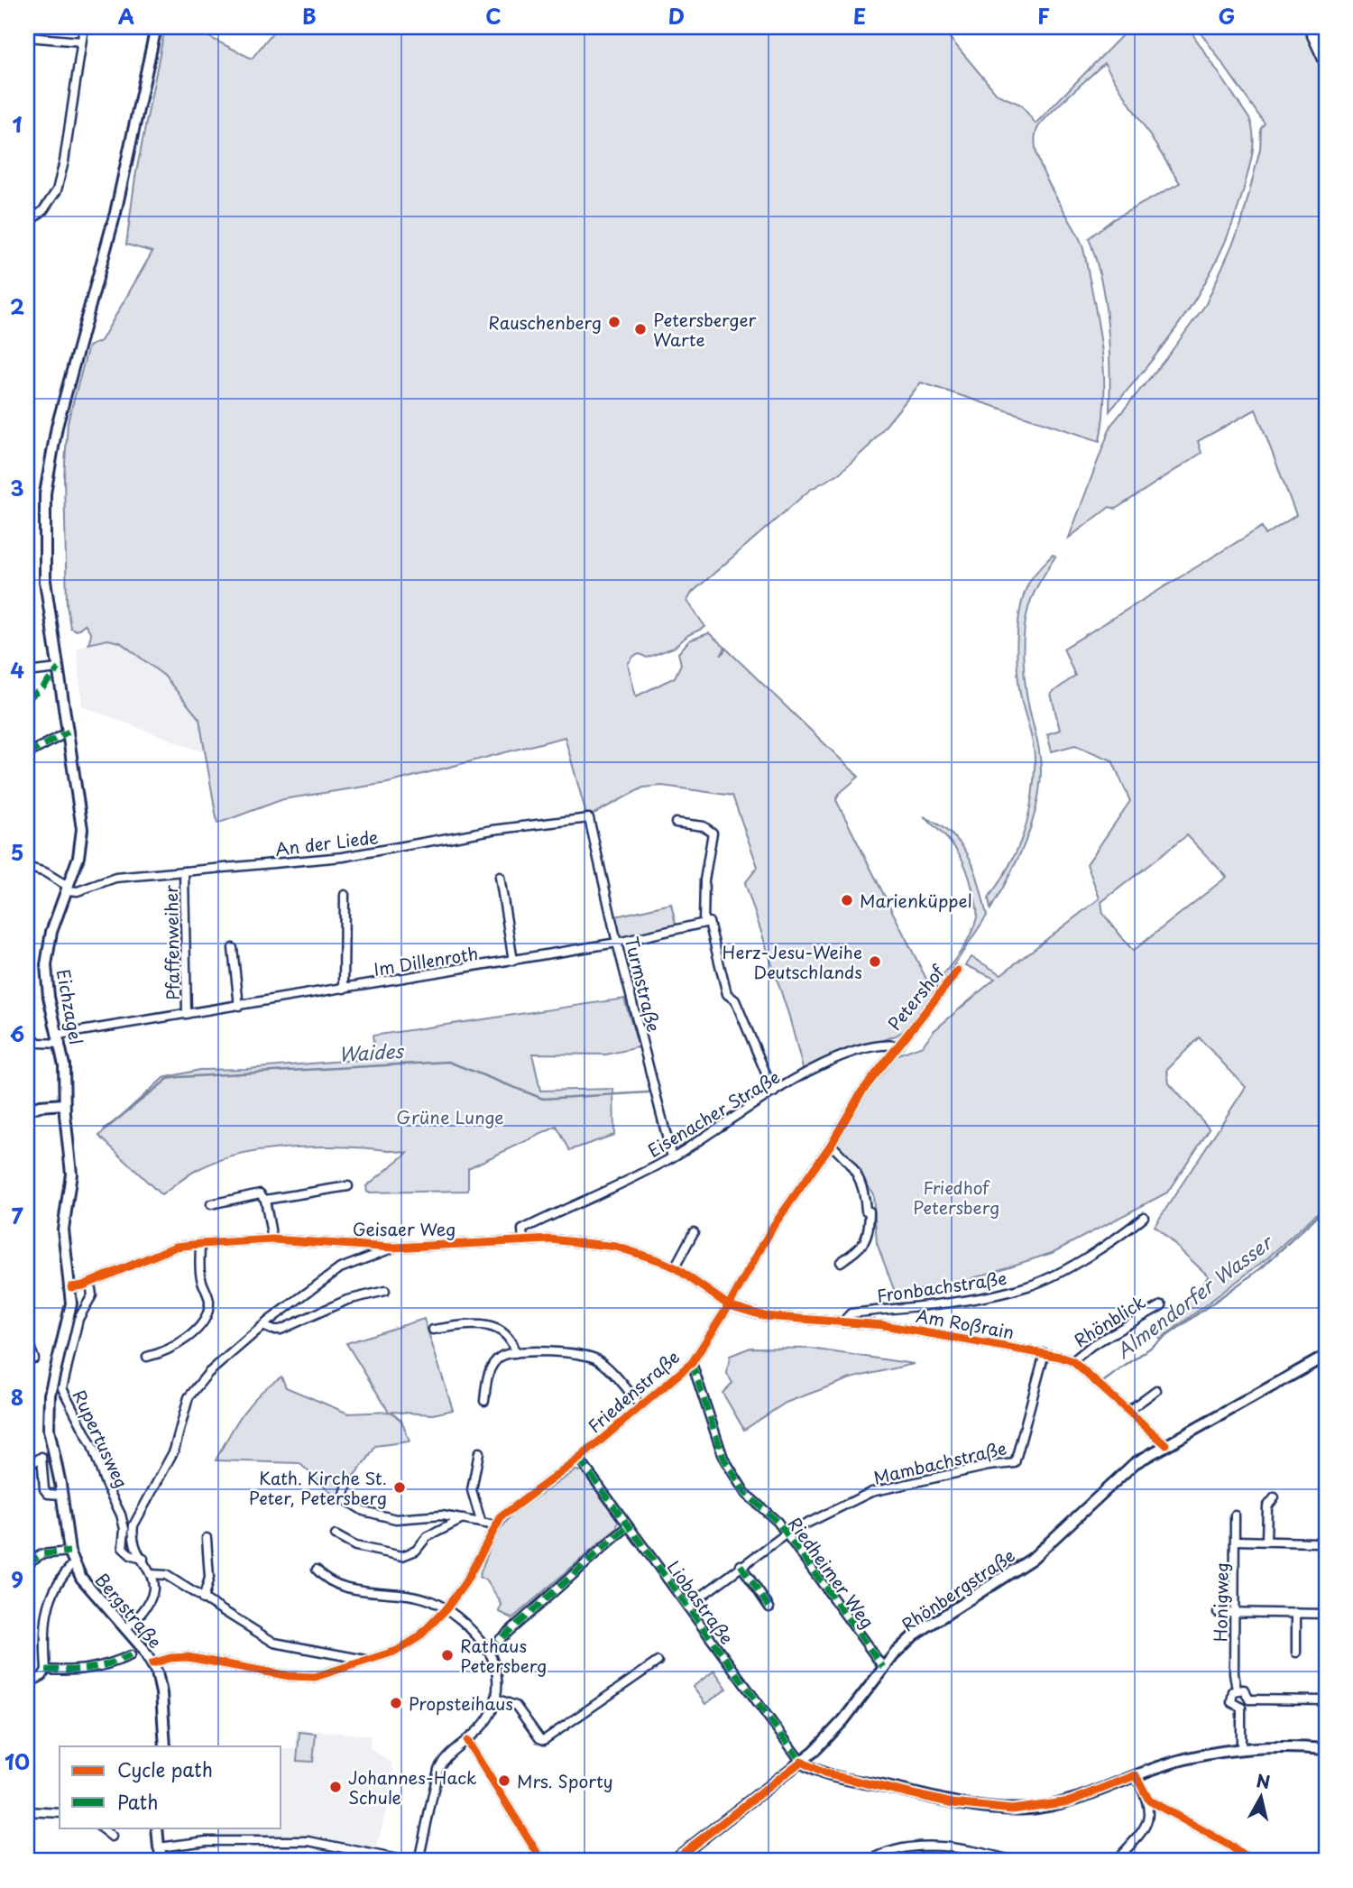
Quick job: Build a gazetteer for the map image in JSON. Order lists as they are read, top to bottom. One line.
{"streets":{"main road":["Eichzagel","Rhönbergstraße","Bergstraße"],"street":["An der Liede","Pfaffenweiher","Im Dillenroth","Turmstraße","Petershof","Eisenacher Straße","Geisaer Weg","Fronbachstraße","Rhönblick","Am Roßrain","Friedenstraße","Rupertusweg","Mambachstraße","Riedheimer Weg","Liobastraße","Honigweg"]},"crossings":[["An der Liede","Pfaffenweiher"],["An der Liede","Turmstraße"],["An der Liede","Eichzagel"],["Pfaffenweiher","Im Dillenroth"],["Im Dillenroth","Turmstraße"],["Im Dillenroth","Eichzagel"],["Turmstraße","Eisenacher Straße"],["Petershof","Eisenacher Straße"],["Petershof","Friedenstraße"],["Eichzagel","Bergstraße"],["Eisenacher Straße","Geisaer Weg"],["Eisenacher Straße","Friedenstraße"],["Geisaer Weg","Am Roßrain"],["Geisaer Weg","Friedenstraße"],["Geisaer Weg","Rupertusweg"],["Geisaer Weg","Bergstraße"],["Fronbachstraße","Am Roßrain"],["Rhönblick","Am Roßrain"],["Am Roßrain","Friedenstraße"],["Am Roßrain","Mambachstraße"],["Am Roßrain","Rhönbergstraße"],["Friedenstraße","Riedheimer Weg"],["Friedenstraße","Liobastraße"],["Friedenstraße","Bergstraße"],["Mambachstraße","Riedheimer Weg"],["Mambachstraße","Liobastraße"],["Riedheimer Weg","Rhönbergstraße"],["Rhönbergstraße","Liobastraße"]],"water":["Waides","Almendorfer Wasser"],"parks":["Grüne Lunge","Friedhof Petersberg"],"places":["Rauschenberg","Petersberger Warte","Marienküppel","Herz-Jesu-Weihe Deutschlands","Kath. Kirche St. Peter, Petersberg","Rathaus Petersberg","Propsteihaus","Mrs. Sporty","Johannes-Hack Schule"],"legend":["Cycle path","Path"],"north":"top","grid":{"columns":["A","B","C","D","E","F","G"],"rows":["1","2","3","4","5","6","7","8","9","10"]}}
